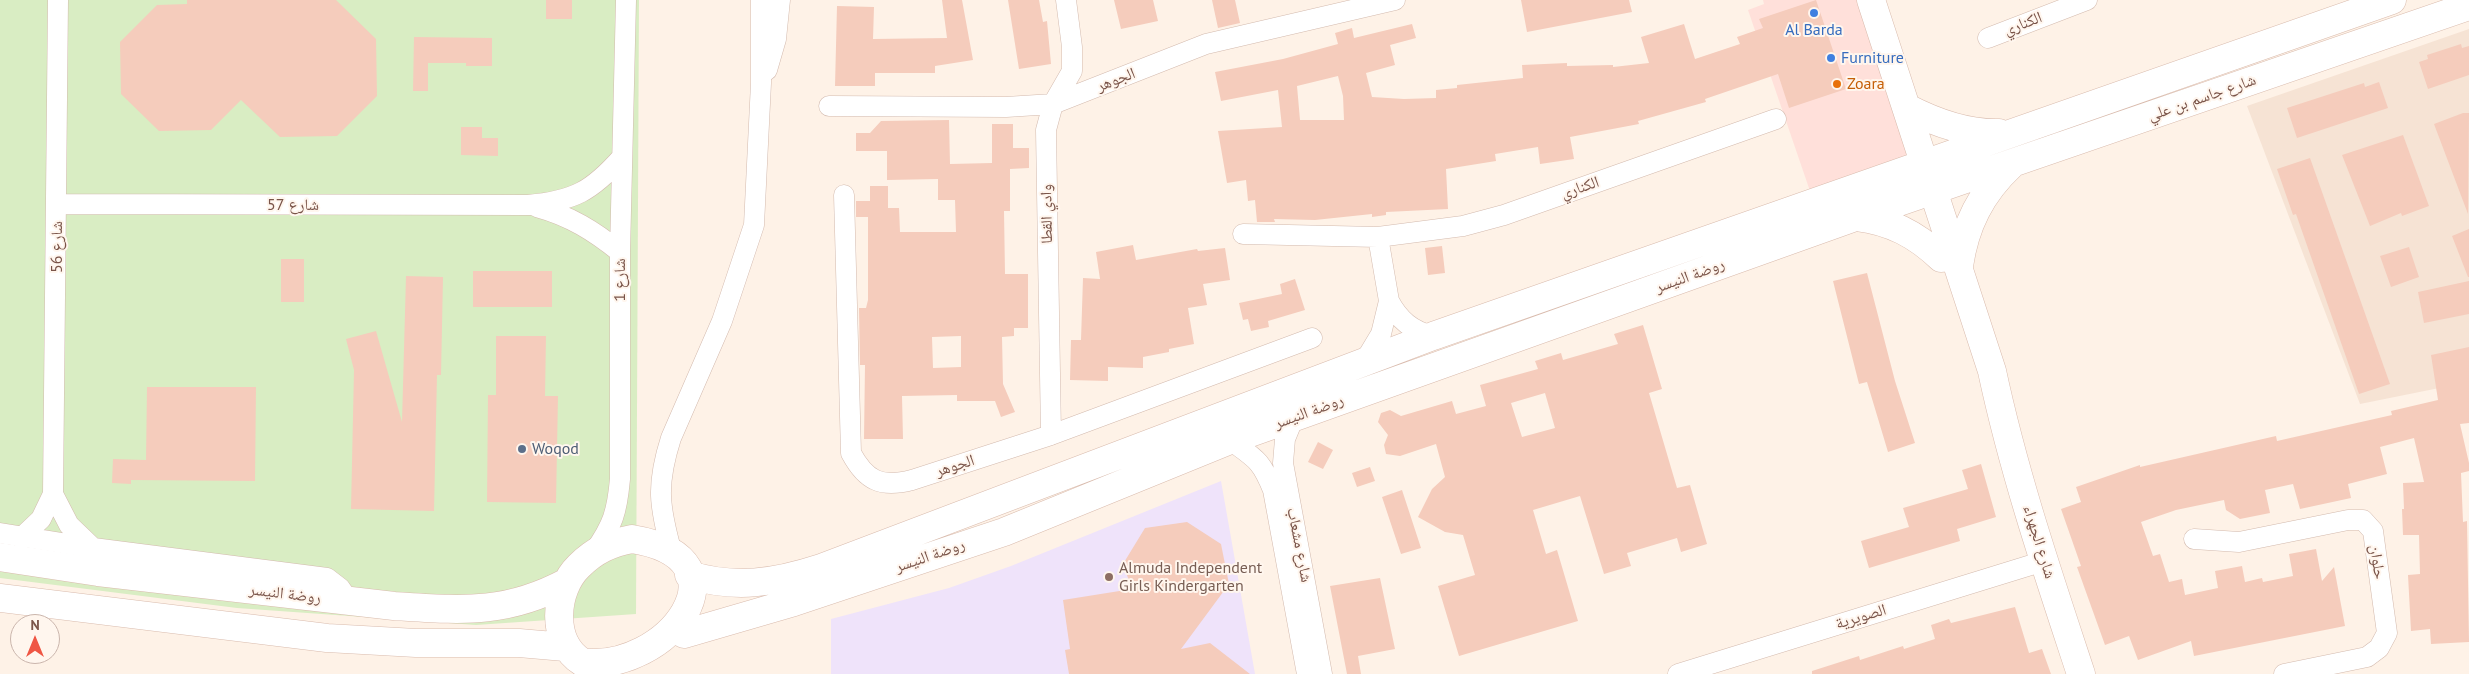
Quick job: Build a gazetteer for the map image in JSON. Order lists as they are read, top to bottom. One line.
{"streets":{"street":["الكناري","الجوهر","شارع جاسم بن علي","شارع 57","وادي القطا","شارع 56","روضة النيسر","شارع 1","شارع الجهراء","شارع مشعاب","حلوان","الصويرية"]},"crossings":[["الجوهر","وادي القطا"],["شارع جاسم بن علي","روضة النيسر"],["شارع جاسم بن علي","شارع الجهراء"],["شارع 57","شارع 56"],["شارع 57","شارع 1"],["روضة النيسر","شارع 1"],["روضة النيسر","شارع الجهراء"],["روضة النيسر","شارع مشعاب"],["شارع الجهراء","الصويرية"]],"places":["Al Barda","Furniture","Zoara","Woqod","Almuda Independent Girls Kindergarten"],"north":"top"}
